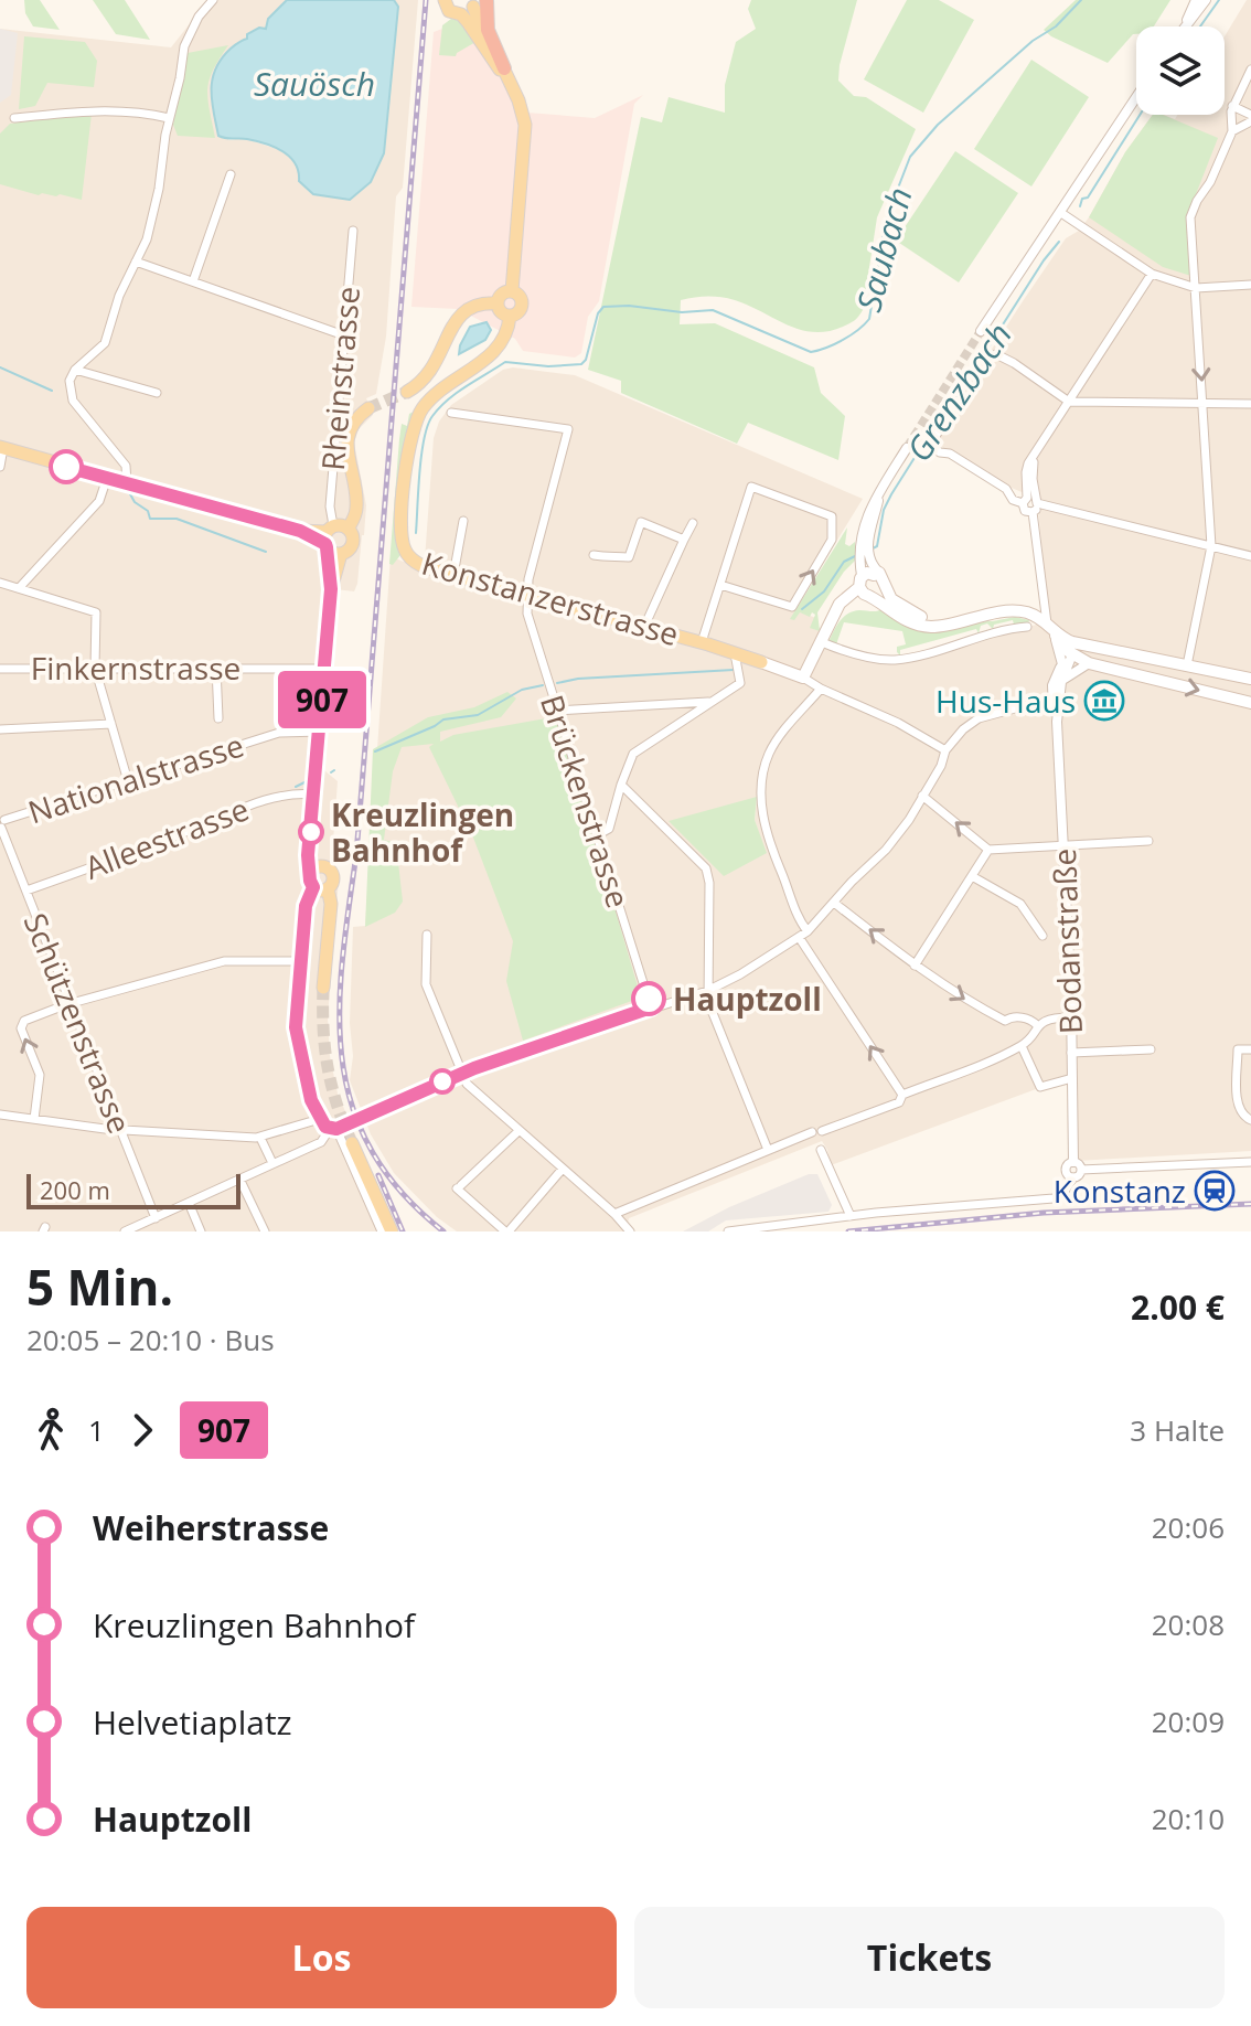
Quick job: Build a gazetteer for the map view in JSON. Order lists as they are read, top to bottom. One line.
{"streets":{"main road":["Konstanzerstrasse"],"street":["Rheinstrasse","Finkernstrasse","Nationalstrasse","Brückenstrasse","Alleestrasse","Bodanstraße","Schützenstrasse"]},"crossings":[["Konstanzerstrasse","Brückenstrasse"],["Nationalstrasse","Schützenstrasse"],["Alleestrasse","Schützenstrasse"]],"water":["Sauösch","Saubach","Grenzbach"],"places":{"museum":["Hus-Haus"],"other":["Kreuzlingen Bahnhof","Hauptzoll"],"station":["Konstanz"]},"lines":["bus line 907"],"scale_bar":"200 m","page":{"on_map":"907","scale":"200 m","heading":["5 Min.","20:05 – 20:10 · Bus","2.00 €"],"legs":["1","907","3 Halte"],"list":[{"name":"Weiherstrasse","value":"20:06"},{"name":"Kreuzlingen Bahnhof","value":"20:08"},{"name":"Helvetiaplatz","value":"20:09"},{"name":"Hauptzoll","value":"20:10"}],"buttons":["Los","Tickets"]}}
